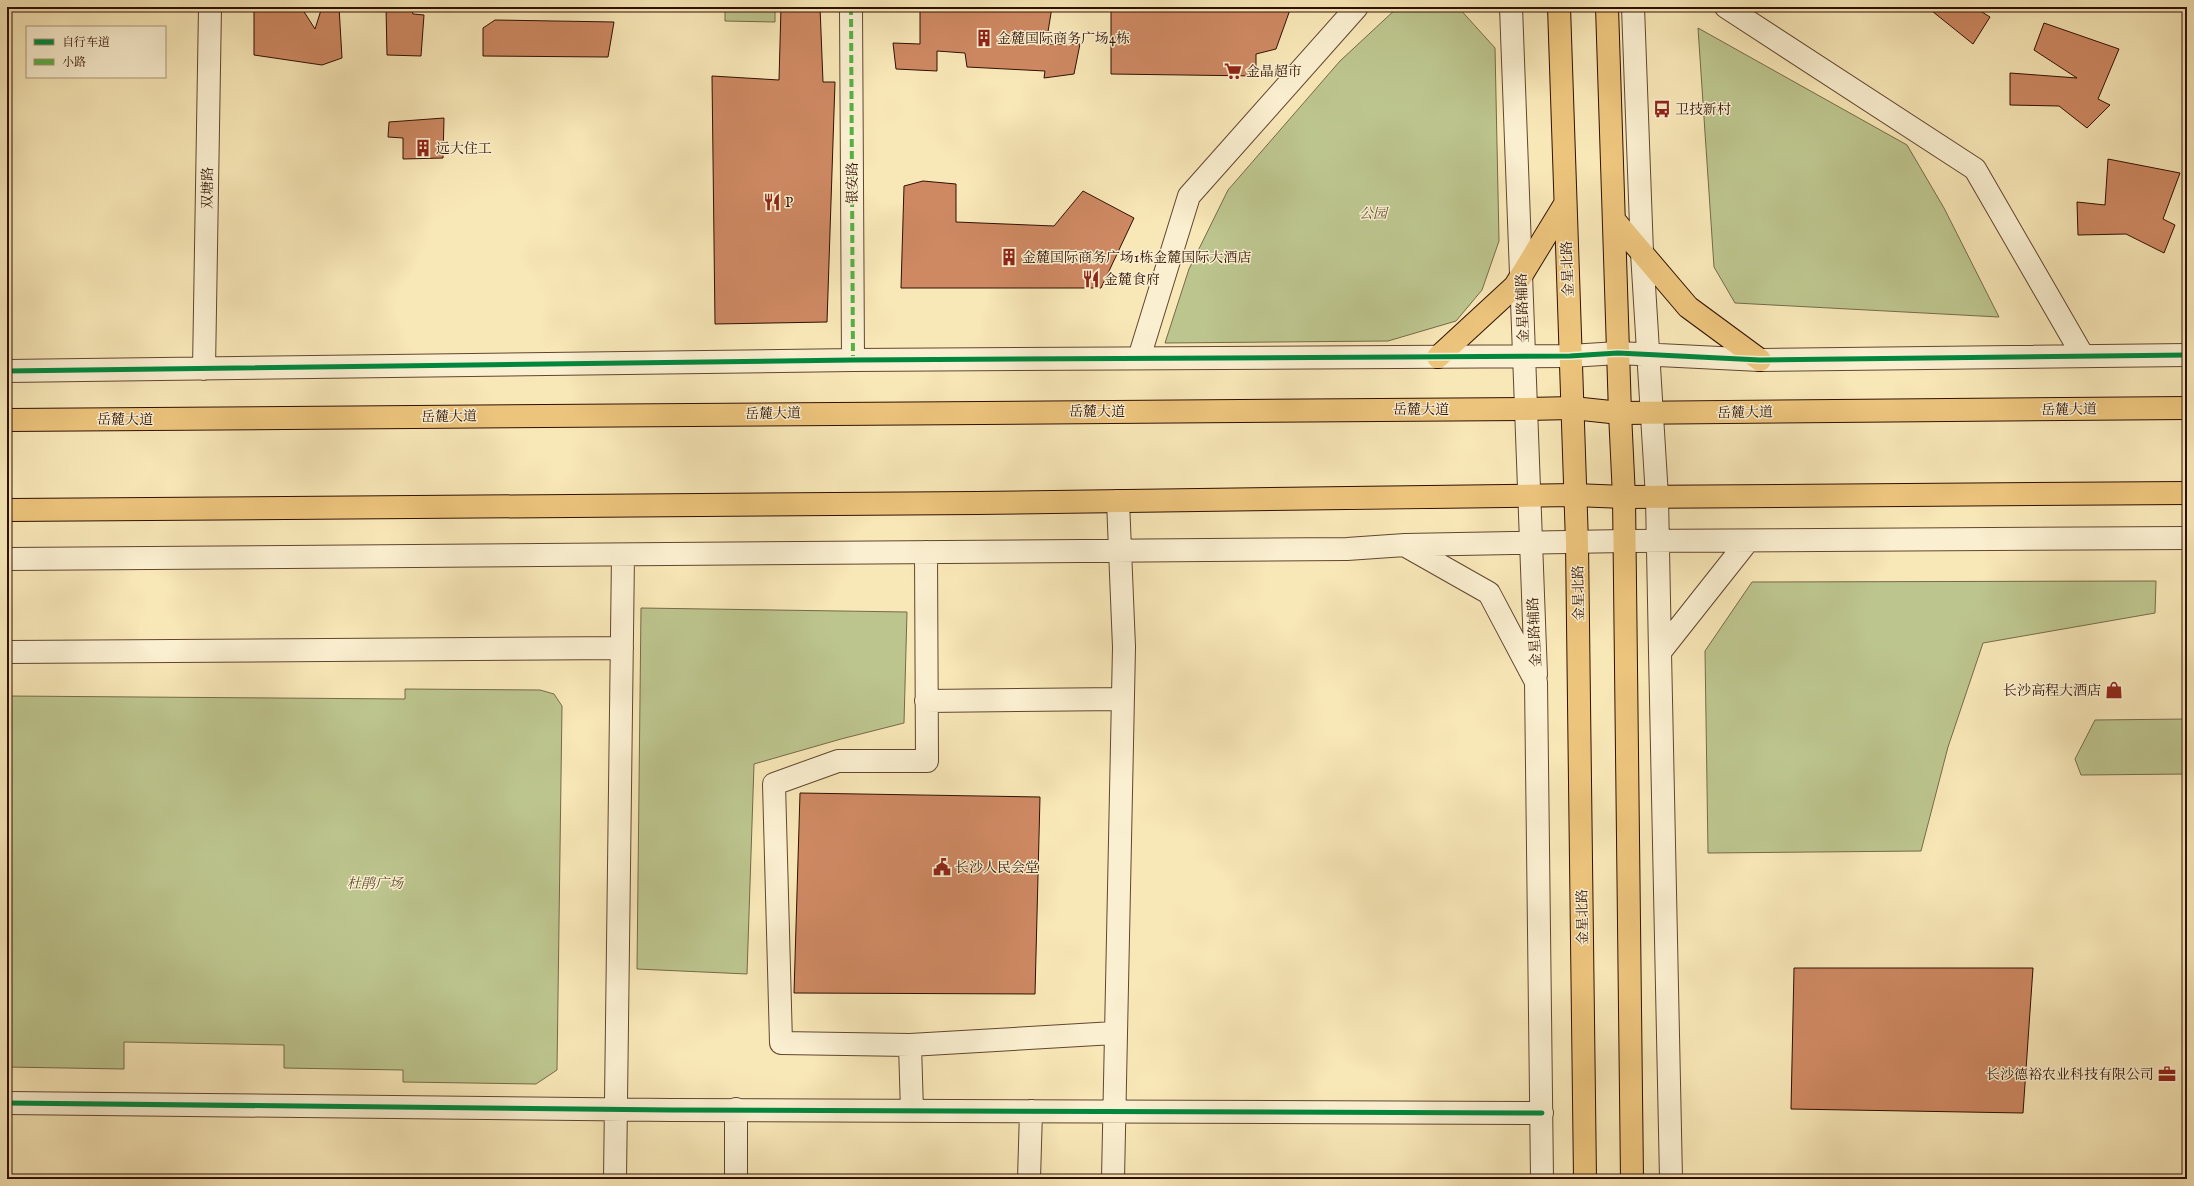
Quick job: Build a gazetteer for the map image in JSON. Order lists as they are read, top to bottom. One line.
{"streets":{"main road":["金星北路","岳麓大道"],"street":["银安路","双塘路","金星路辅路"]},"crossings":[["金星北路","岳麓大道"],["金星路辅路","岳麓大道"]],"parks":["公园","杜鹃广场"],"places":{"building":["金麓国际商务广场4栋","远大住工","金麓国际商务广场1栋金麓国际大酒店"],"supermarket":["金晶超市"],"bus stop":["卫技新村"],"restaurant":["P","金麓食府"],"shop":["长沙高程大酒店"],"public building":["长沙人民会堂"],"office":["长沙德裕农业科技有限公司"]},"legend":["自行车道","小路"]}
